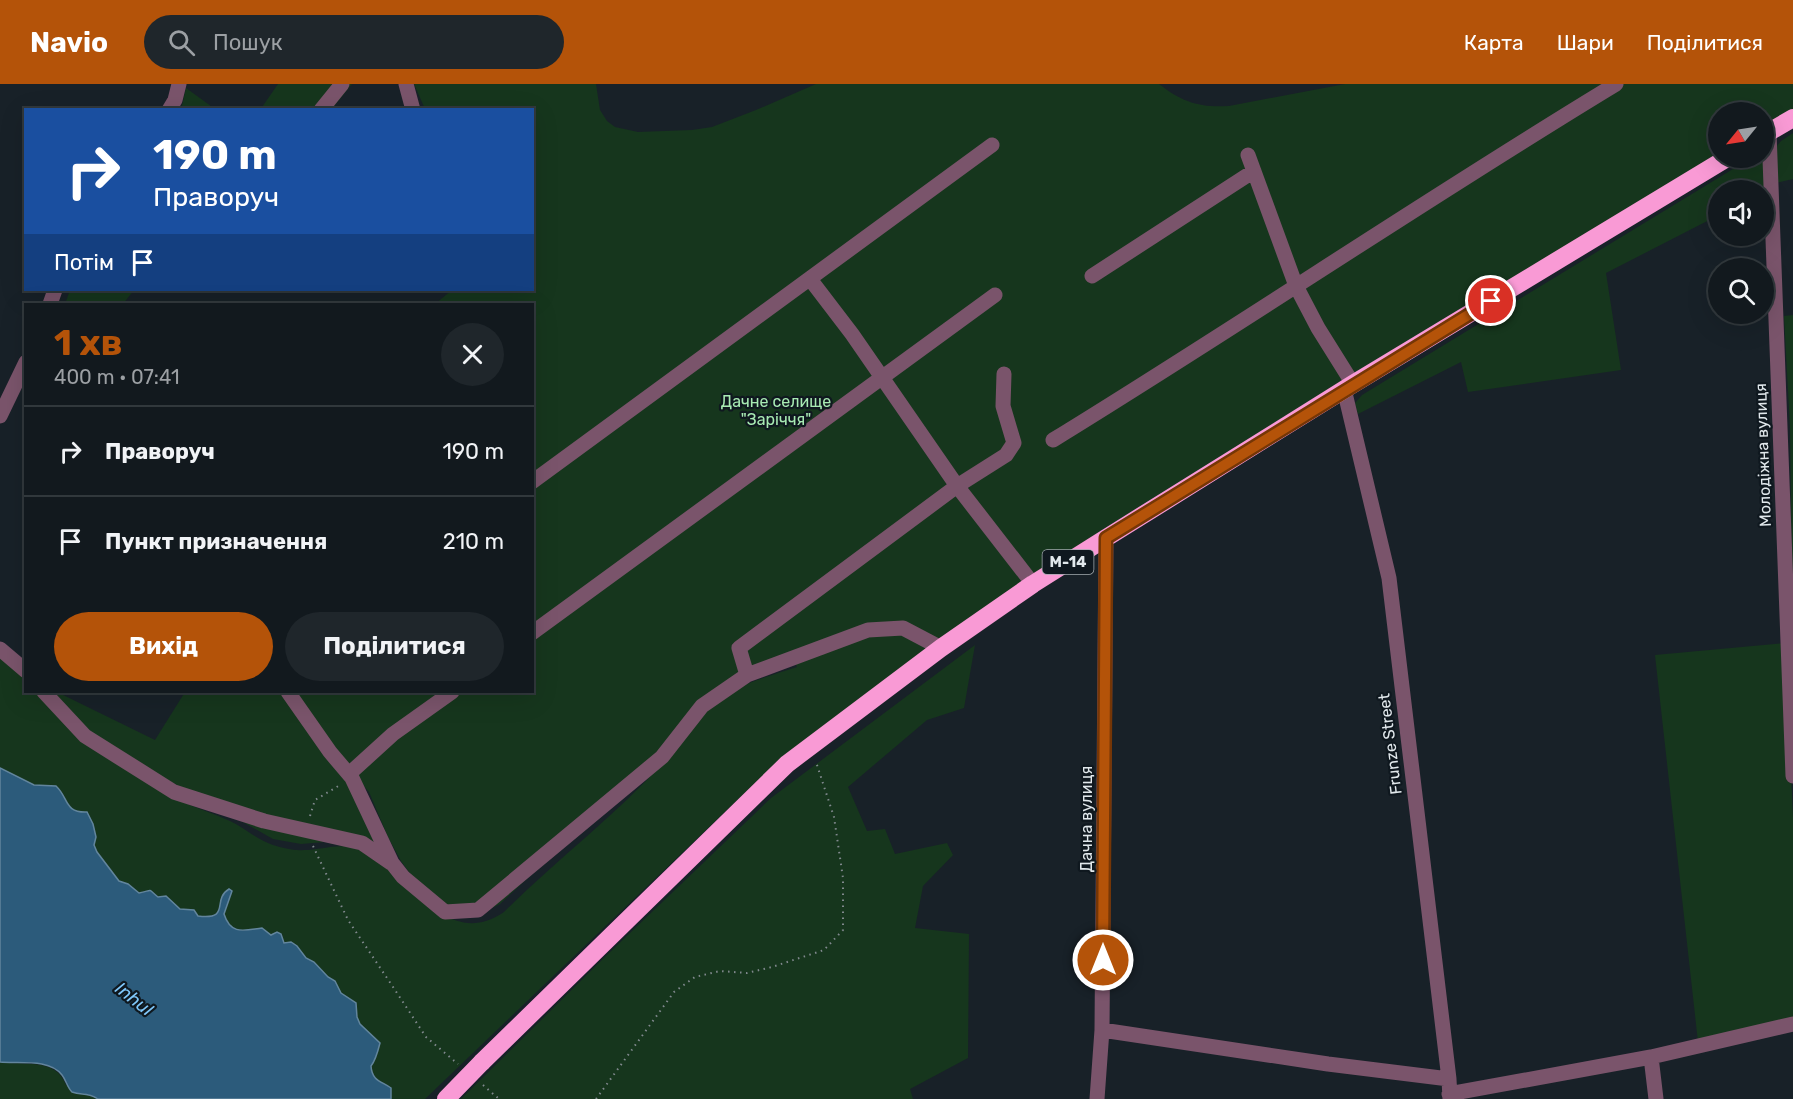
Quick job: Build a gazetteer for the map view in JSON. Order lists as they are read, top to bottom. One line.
{"streets":{"highway":["М-14"],"street":["Молодіжна вулиця","Frunze Street","Дачна вулиця"]},"crossings":[["М-14","Frunze Street"],["М-14","Дачна вулиця"]],"water":["Inhul"],"parks":["Дачне селище \"Заріччя\""],"north":"bottom left","page":{"header":"Navio","search":"Пошук","nav":["Карта","Шари","Поділитися"],"turn":["190 m","Праворуч"],"then":"Потім","heading":["1 хв","400 m · 07:41"],"list":[{"name":"Праворуч","value":"190 m"},{"name":"Пункт призначення","value":"210 m"}],"buttons":["Вихід","Поділитися"]}}
